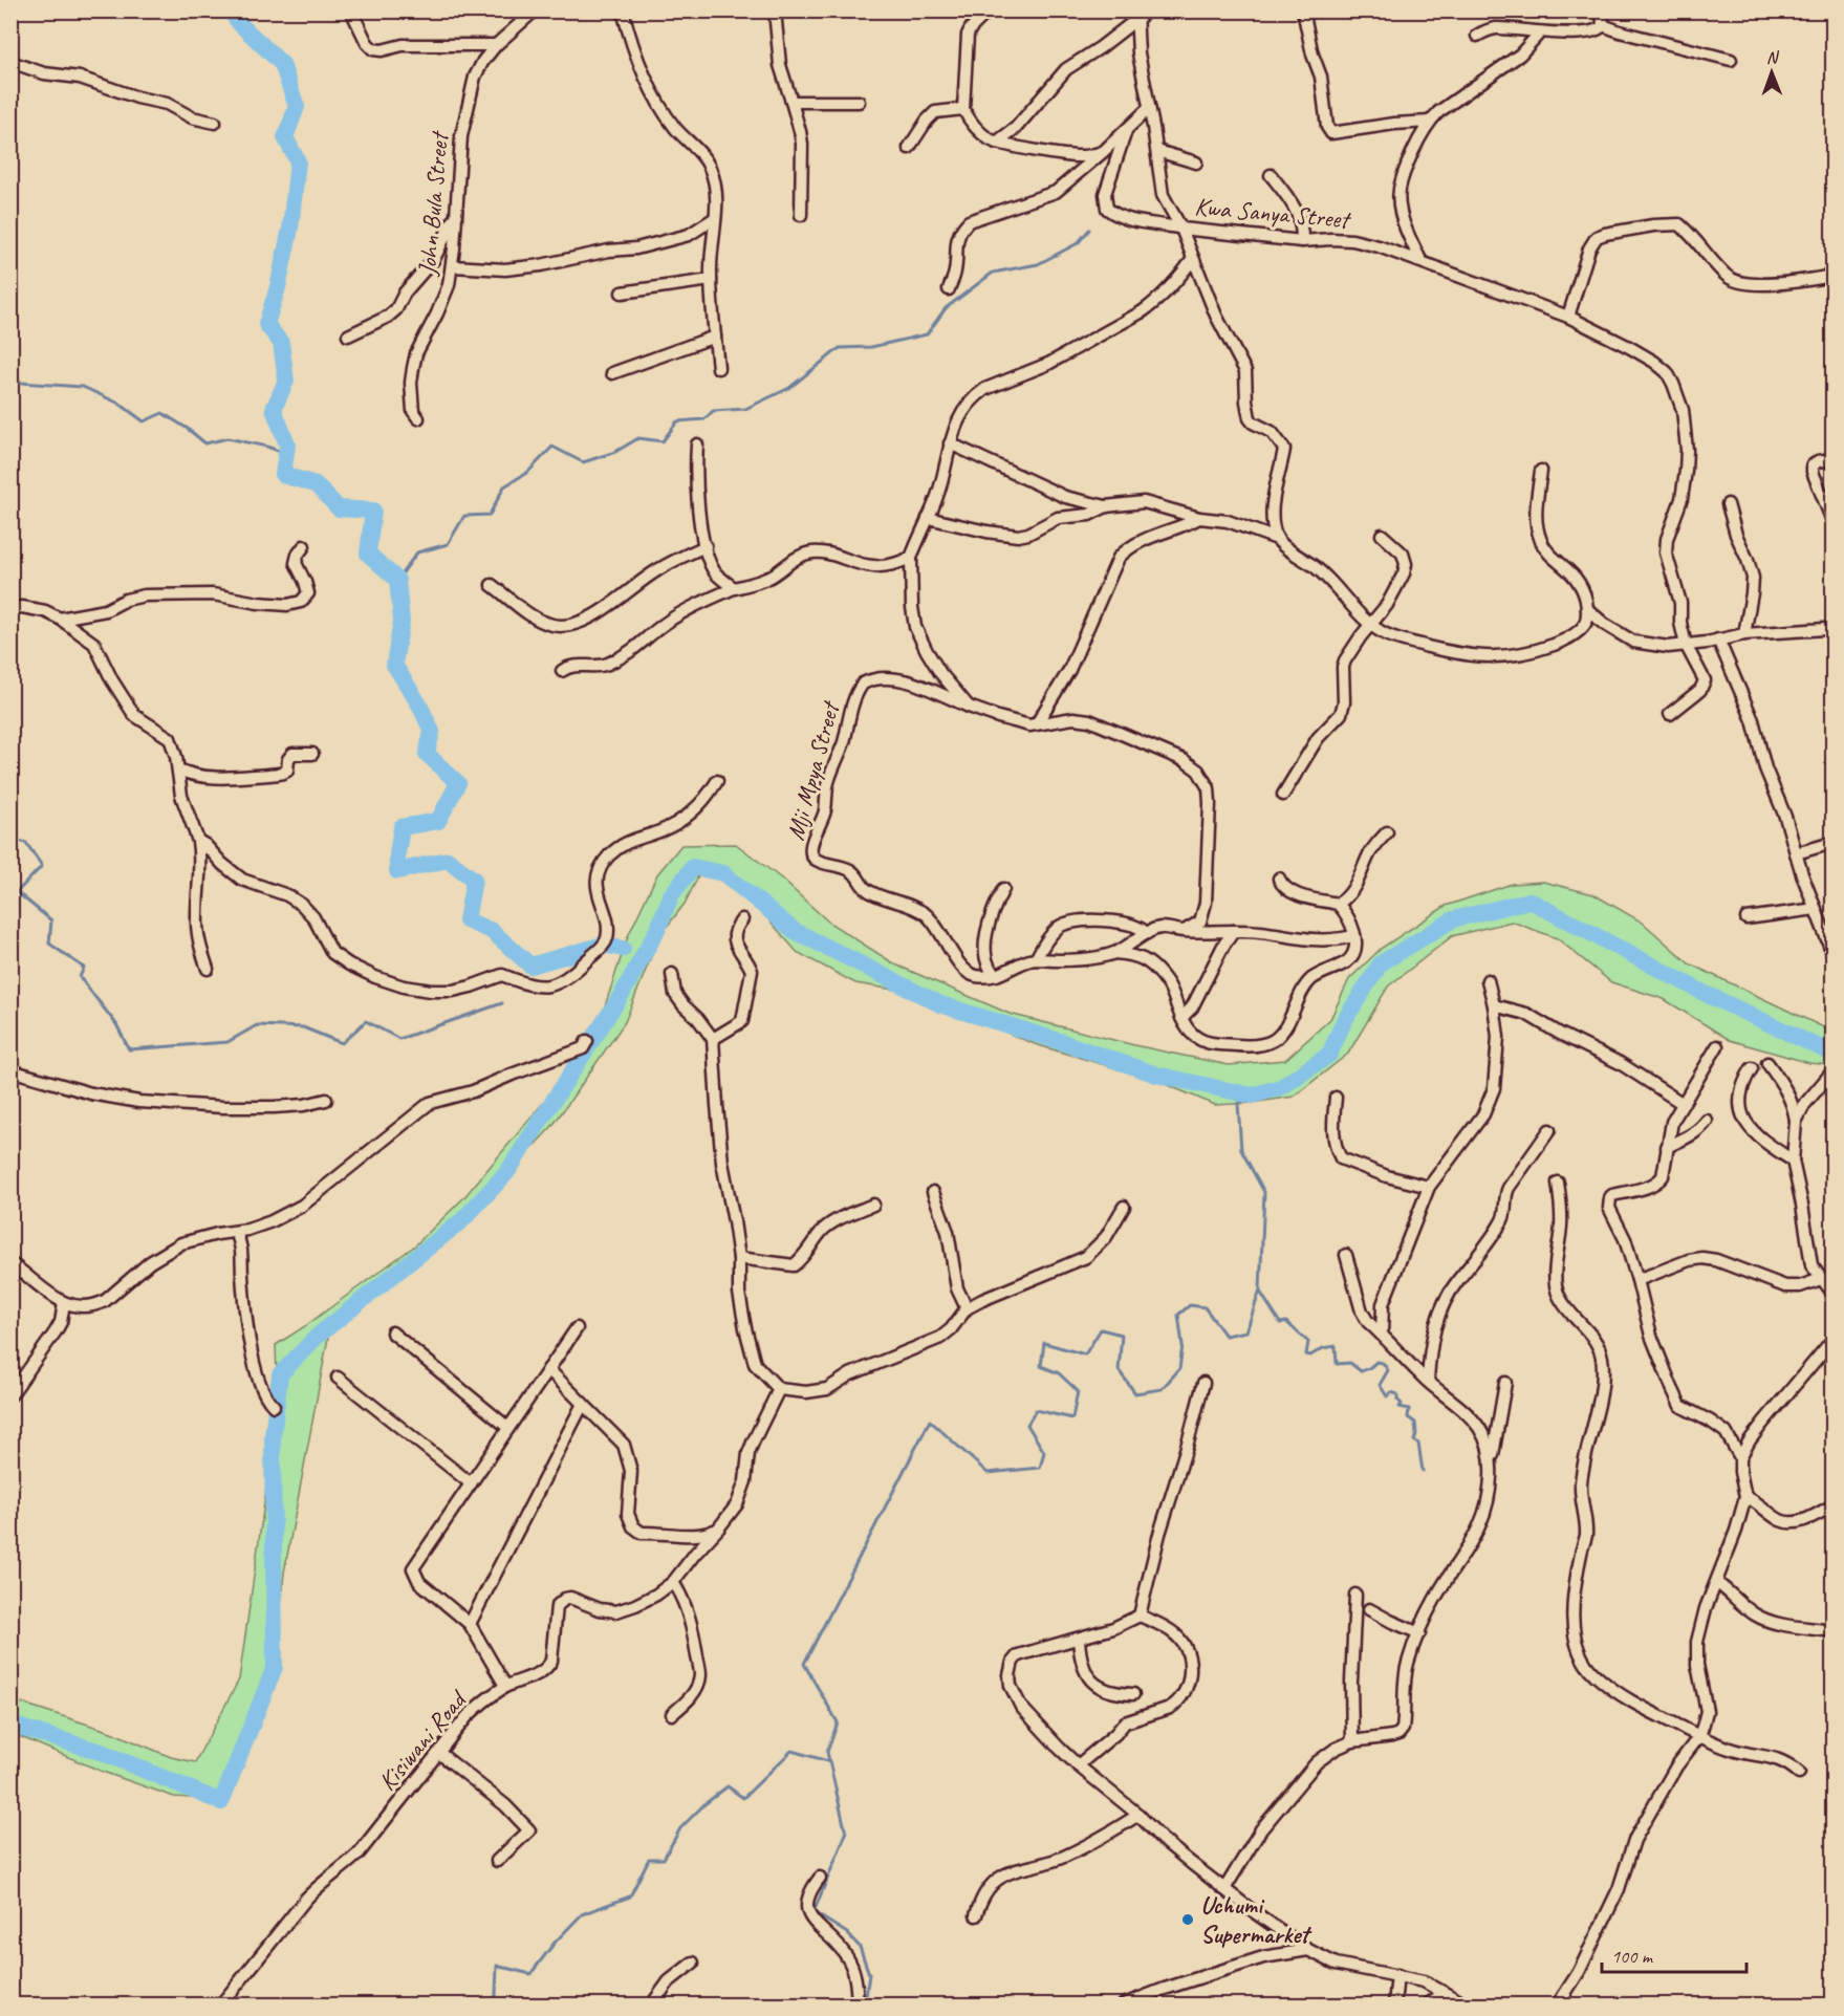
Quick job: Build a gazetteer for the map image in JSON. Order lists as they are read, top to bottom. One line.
{"streets":{"street":["John Bula Street","Kwa Sanya Street","Mji Mpya Street","Kisiwani Road"]},"places":["Uchumi Supermarket"],"scale_bar":"100 m","north":"top"}
